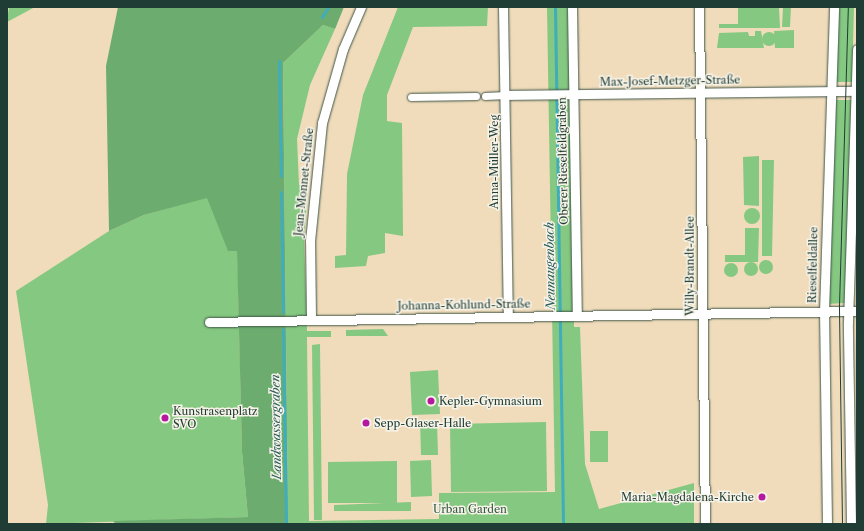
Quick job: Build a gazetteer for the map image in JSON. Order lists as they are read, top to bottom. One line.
{"streets":{"street":["Max-Josef-Metzger-Straße","Oberer Rieselfeldgraben","Anna-Müller-Weg","Jean-Monnet-Straße","Rieselfeldallee","Willy-Brandt-Allee","Johanna-Kohlund-Straße"]},"crossings":[["Max-Josef-Metzger-Straße","Oberer Rieselfeldgraben"],["Max-Josef-Metzger-Straße","Anna-Müller-Weg"],["Max-Josef-Metzger-Straße","Rieselfeldallee"],["Max-Josef-Metzger-Straße","Willy-Brandt-Allee"],["Oberer Rieselfeldgraben","Johanna-Kohlund-Straße"],["Anna-Müller-Weg","Johanna-Kohlund-Straße"],["Jean-Monnet-Straße","Johanna-Kohlund-Straße"],["Rieselfeldallee","Johanna-Kohlund-Straße"],["Willy-Brandt-Allee","Johanna-Kohlund-Straße"]],"water":["Neunaugenbach","Landwassergraben"],"parks":["Urban Garden"],"places":["Kepler-Gymnasium","Kunstrasenplatz SVO","Sepp-Glaser-Halle","Maria-Magdalena-Kirche"]}
